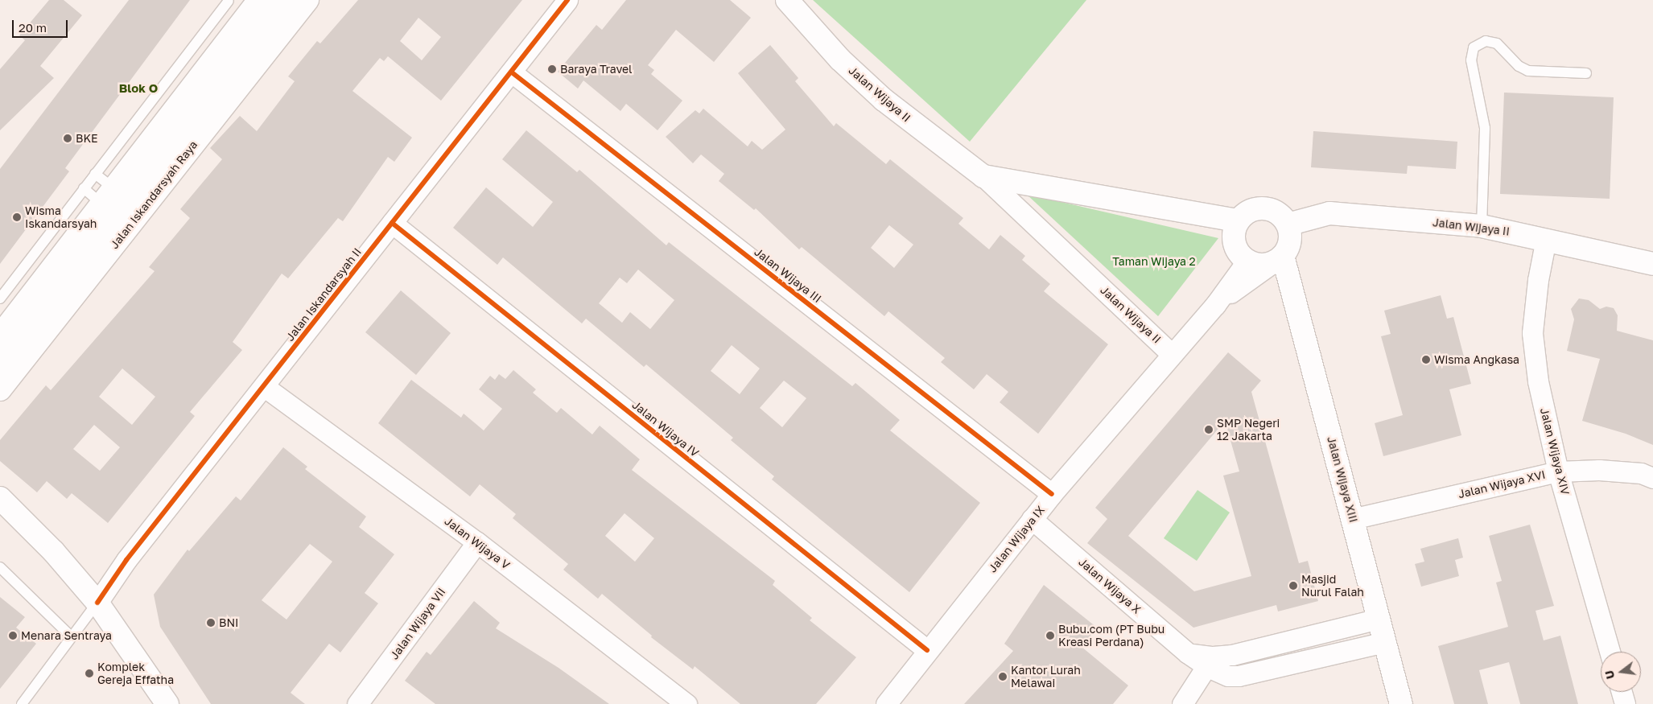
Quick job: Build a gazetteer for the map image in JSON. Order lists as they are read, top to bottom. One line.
{"streets":{"main road":["Jalan Wijaya II","Jalan Iskandarsyah Raya","Jalan Wijaya XIII"],"street":["Jalan Wijaya III","Jalan Iskandarsyah II","Jalan Wijaya IV","Jalan Wijaya XIV","Jalan Wijaya XVI","Jalan Wijaya IX","Jalan Wijaya V","Jalan Wijaya X","Jalan Wijaya VII"]},"crossings":[["Jalan Wijaya II","Jalan Wijaya XIV"],["Jalan Wijaya II","Jalan Wijaya XIII"],["Jalan Wijaya II","Jalan Wijaya IX"],["Jalan Wijaya III","Jalan Iskandarsyah II"],["Jalan Wijaya III","Jalan Wijaya IX"],["Jalan Iskandarsyah II","Jalan Wijaya IV"],["Jalan Iskandarsyah II","Jalan Wijaya V"],["Jalan Wijaya IV","Jalan Wijaya IX"],["Jalan Wijaya XIV","Jalan Wijaya XVI"],["Jalan Wijaya XIII","Jalan Wijaya XVI"],["Jalan Wijaya XIII","Jalan Wijaya IX"],["Jalan Wijaya XIII","Jalan Wijaya X"],["Jalan Wijaya IX","Jalan Wijaya X"],["Jalan Wijaya V","Jalan Wijaya VII"]],"districts":["Blok O"],"parks":["Taman Wijaya 2"],"places":["Baraya Travel","BKE","Wisma Iskandarsyah","Wisma Angkasa","SMP Negeri 12 Jakarta","Masjid Nurul Falah","BNI","Menara Sentraya","Bubu.com (PT Bubu Kreasi Perdana)","Komplek Gereja Effatha","Kantor Lurah Melawai"],"scale_bar":"20 m","north":"left"}
